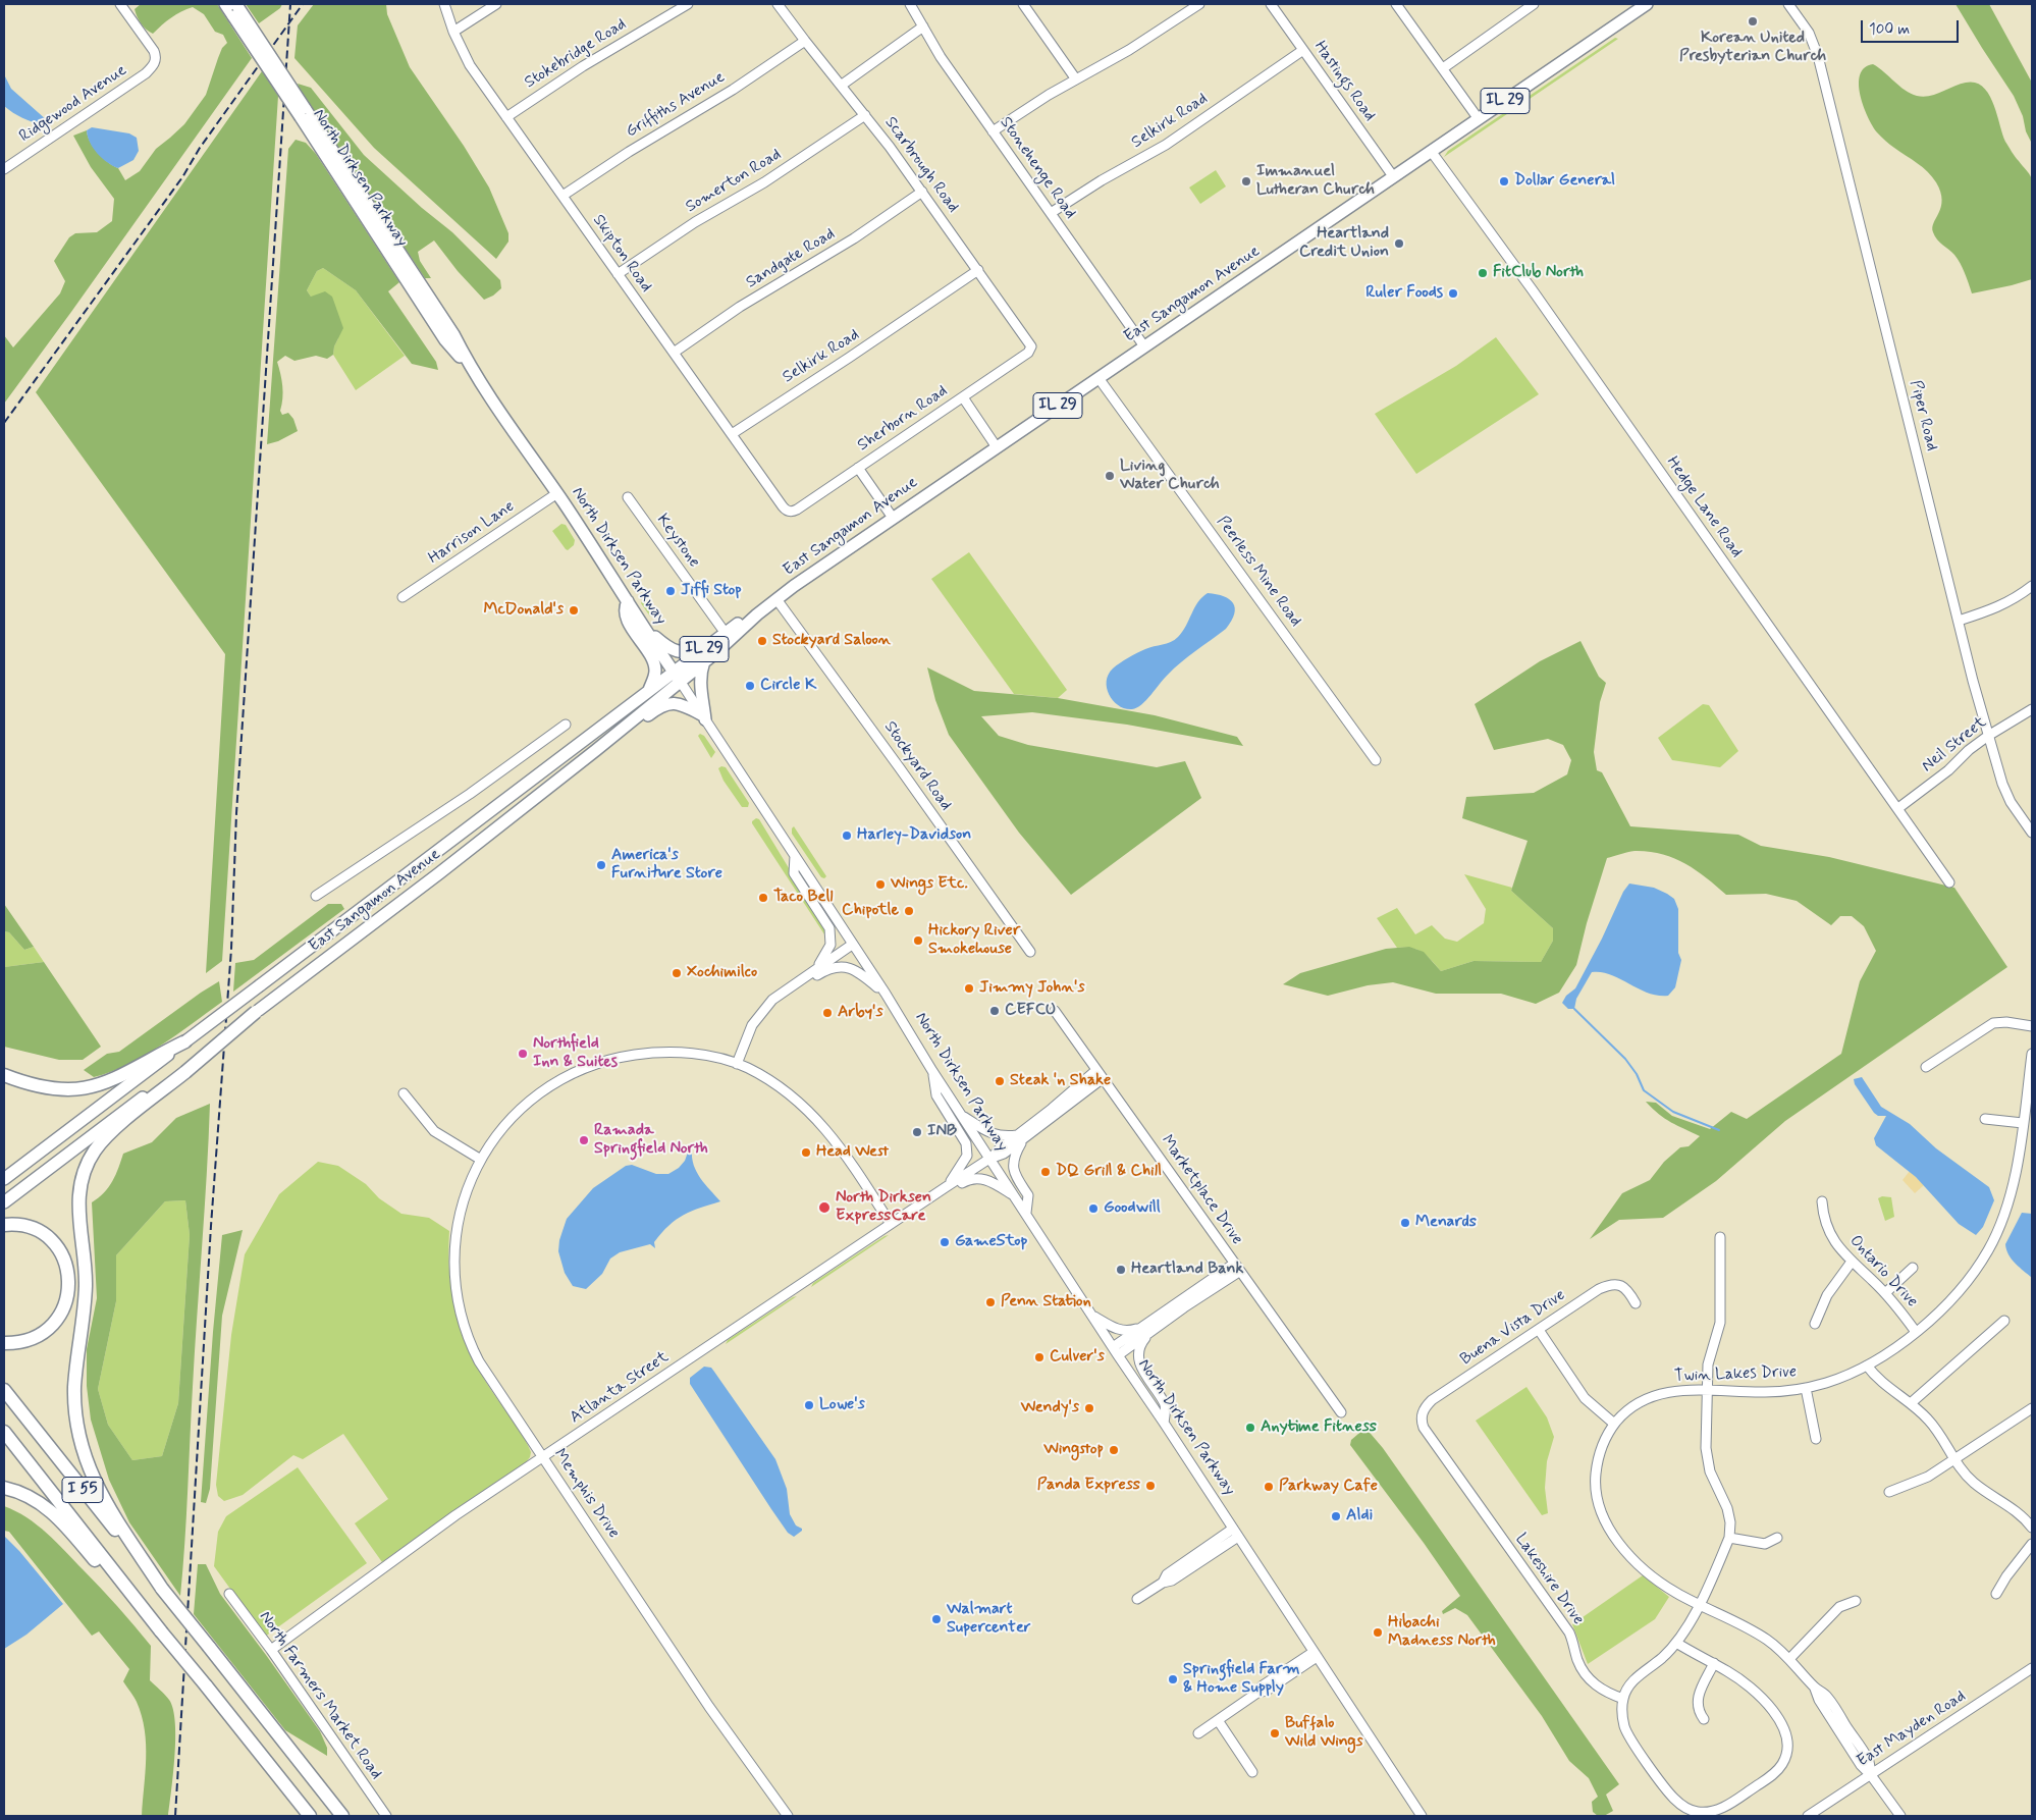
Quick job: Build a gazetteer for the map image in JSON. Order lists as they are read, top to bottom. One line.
{"streets":{"highway":["I 55"],"main road":["IL 29","North Dirksen Parkway","East Sangamon Avenue"],"street":["Stokebridge Road","Hastings Road","Ridgewood Avenue","Griffiths Avenue","Selkirk Road","Scarbrough Road","Stonehenge Road","Somerton Road","Skipton Road","Sandgate Road","Piper Road","Sherborn Road","Hedge Lane Road","Harrison Lane","Keystone","Peerless Mine Road","Neil Street","Stockyard Road","Marketplace Drive","Ontario Drive","Buena Vista Drive","Twin Lakes Drive","Atlanta Street","Memphis Drive","Lakeshire Drive","North Farmers Market Road","East Mayden Road"]},"crossings":[["Stokebridge Road","Skipton Road"],["Hastings Road","Selkirk Road"],["Hastings Road","East Sangamon Avenue"],["Griffiths Avenue","Scarbrough Road"],["Griffiths Avenue","Skipton Road"],["Selkirk Road","Scarbrough Road"],["Selkirk Road","Stonehenge Road"],["Selkirk Road","Skipton Road"],["Scarbrough Road","Somerton Road"],["Scarbrough Road","Sandgate Road"],["Scarbrough Road","Sherborn Road"],["Stonehenge Road","East Sangamon Avenue"],["North Dirksen Parkway","East Sangamon Avenue"],["North Dirksen Parkway","Harrison Lane"],["North Dirksen Parkway","Atlanta Street"],["Somerton Road","Skipton Road"],["Skipton Road","Sandgate Road"],["Skipton Road","Sherborn Road"],["East Sangamon Avenue","Hedge Lane Road"],["East Sangamon Avenue","Peerless Mine Road"],["East Sangamon Avenue","Stockyard Road"],["Piper Road","Neil Street"],["Hedge Lane Road","Neil Street"],["Marketplace Drive","Atlanta Street"],["Ontario Drive","Twin Lakes Drive"],["Buena Vista Drive","Lakeshire Drive"],["Twin Lakes Drive","East Mayden Road"],["Atlanta Street","Memphis Drive"],["Atlanta Street","North Farmers Market Road"]],"places":["Korean United Presbyterian Church","Immanuel Lutheran Church","Dollar General","Heartland Credit Union","FitClub North","Ruler Foods","Living Water Church","Jiffi Stop","McDonald's","Stockyard Saloon","Circle K","Harley-Davidson","America's Furniture Store","Wings Etc.","Taco Bell","Chipotle","Hickory River Smokehouse","Xochimilco","Jimmy John's","CEFCU","Arby's","Northfield Inn & Suites","Steak 'n Shake","INB","Ramada Springfield North","Head West","DQ Grill & Chill","North Dirksen ExpressCare","Goodwill","Menards","GameStop","Heartland Bank","Penn Station","Culver's","Lowe's","Wendy's","Anytime Fitness","Wingstop","Panda Express","Parkway Cafe","Aldi","Walmart Supercenter","Hibachi Madness North","Springfield Farm & Home Supply","Buffalo Wild Wings"],"scale_bar":"100 m"}
